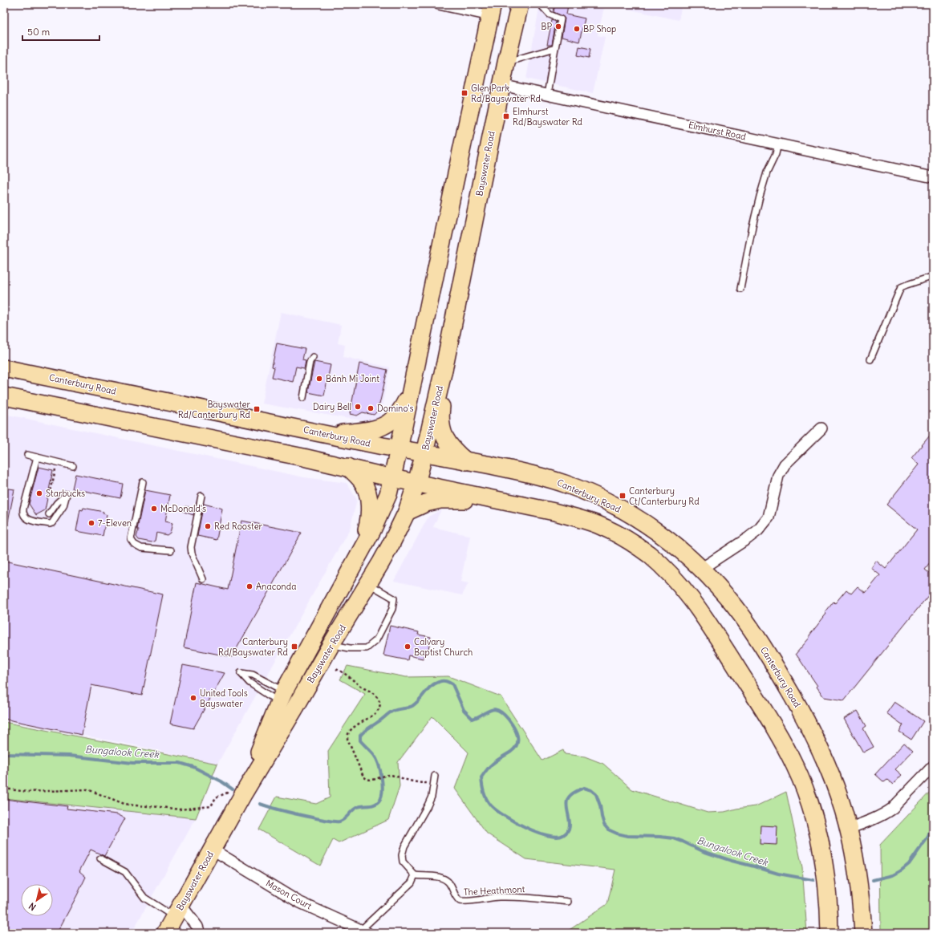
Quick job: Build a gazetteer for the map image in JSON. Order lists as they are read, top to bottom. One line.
{"streets":{"main road":["Bayswater Road","Canterbury Road"],"street":["Elmhurst Road","Mason Court"],"lane":["The Heathmont"]},"crossings":[["Elmhurst Road","Bayswater Road"],["Bayswater Road","Canterbury Road"],["Bayswater Road","Mason Court"]],"water":["Bungalook Creek"],"places":{"other":["BP","BP Shop","Bánh Mì Joint","Dairy Bell","Domino's","Starbucks","McDonald's","7-Eleven","Red Rooster","Anaconda","Calvary Baptist Church","United Tools Bayswater"],"transit":["Glen Park Rd/Bayswater Rd","Elmhurst Rd/Bayswater Rd","Bayswater Rd/Canterbury Rd","Canterbury Ct/Canterbury Rd","Canterbury Rd/Bayswater Rd"]},"scale_bar":"50 m","north":"bottom left"}
